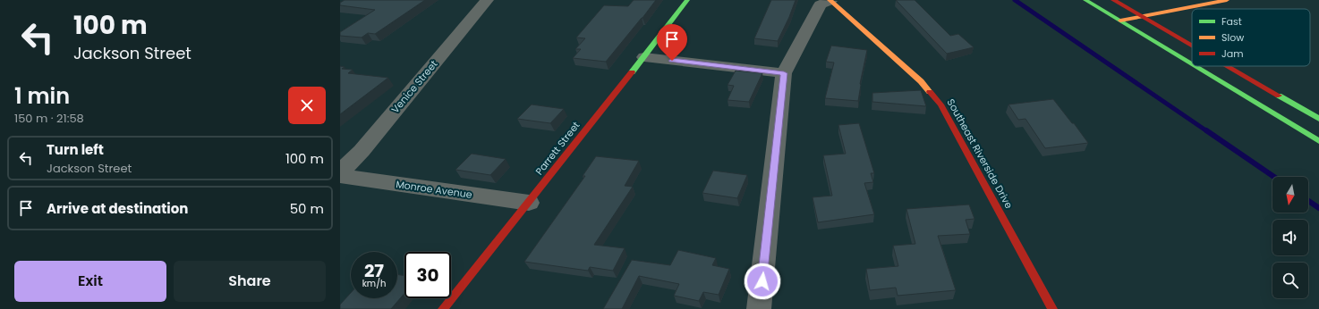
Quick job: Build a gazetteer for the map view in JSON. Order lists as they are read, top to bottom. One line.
{"streets":{"main road":["Parrett Street","Southeast Riverside Drive"],"street":["Venice Street","Monroe Avenue"]},"crossings":[["Parrett Street","Monroe Avenue"]],"legend":["Fast","Slow","Jam"],"north":"bottom","page":{"turn":["100 m","Jackson Street"],"heading":["1 min","150 m · 21:58"],"list":[{"name":"Turn left","note":"Jackson Street","value":"100 m"},{"name":"Arrive at destination","value":"50 m"}],"speed":"27 km/h","limit":"30","buttons":["Exit","Share"]}}
